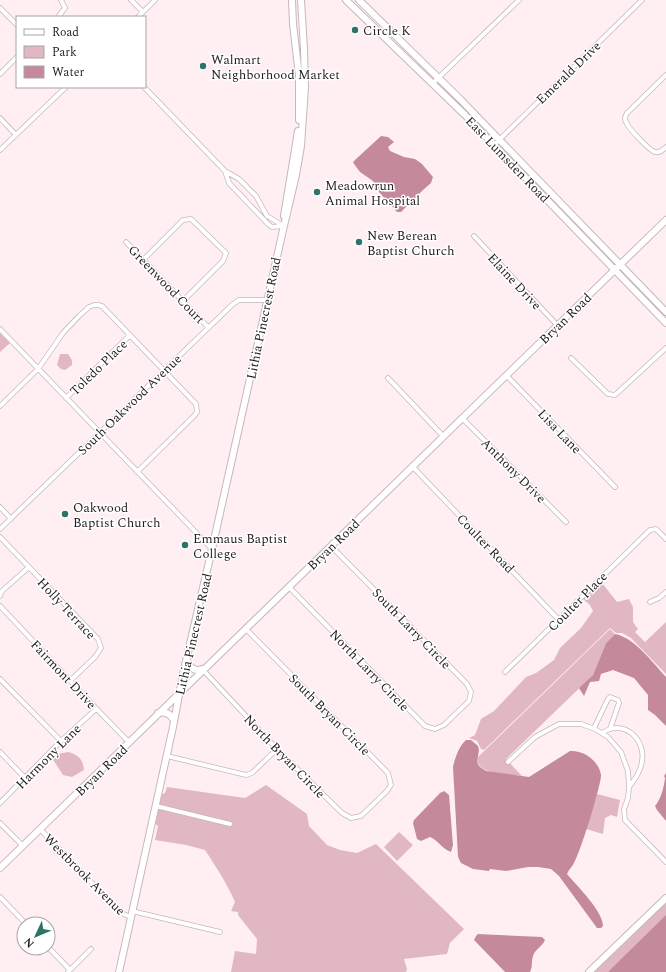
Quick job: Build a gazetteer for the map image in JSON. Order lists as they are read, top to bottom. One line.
{"streets":{"main road":["East Lumsden Road","Lithia Pinecrest Road","Bryan Road"],"street":["Emerald Drive","Elaine Drive","Greenwood Court","Toledo Place","South Oakwood Avenue","Lisa Lane","Anthony Drive","Coulter Road","Coulter Place","Holly Terrace","South Larry Circle","North Larry Circle","Fairmont Drive","South Bryan Circle","Harmony Lane","North Bryan Circle","Westbrook Avenue"]},"crossings":[["Emerald Drive","East Lumsden Road"],["East Lumsden Road","Bryan Road"],["Elaine Drive","Bryan Road"],["Greenwood Court","South Oakwood Avenue"],["Lithia Pinecrest Road","Bryan Road"],["Lithia Pinecrest Road","South Oakwood Avenue"],["Lithia Pinecrest Road","Westbrook Avenue"],["Bryan Road","Lisa Lane"],["Bryan Road","Anthony Drive"],["Bryan Road","Coulter Road"],["Bryan Road","South Larry Circle"],["Bryan Road","North Larry Circle"],["Bryan Road","Fairmont Drive"],["Bryan Road","South Bryan Circle"],["Bryan Road","North Bryan Circle"],["Bryan Road","Westbrook Avenue"],["Coulter Road","Coulter Place"],["Holly Terrace","Fairmont Drive"],["South Larry Circle","North Larry Circle"],["Fairmont Drive","Harmony Lane"],["South Bryan Circle","North Bryan Circle"]],"places":["Circle K","Walmart Neighborhood Market","Meadowrun Animal Hospital","New Berean Baptist Church","Oakwood Baptist Church","Emmaus Baptist College"],"legend":["Road","Park","Water"],"north":"bottom left"}
